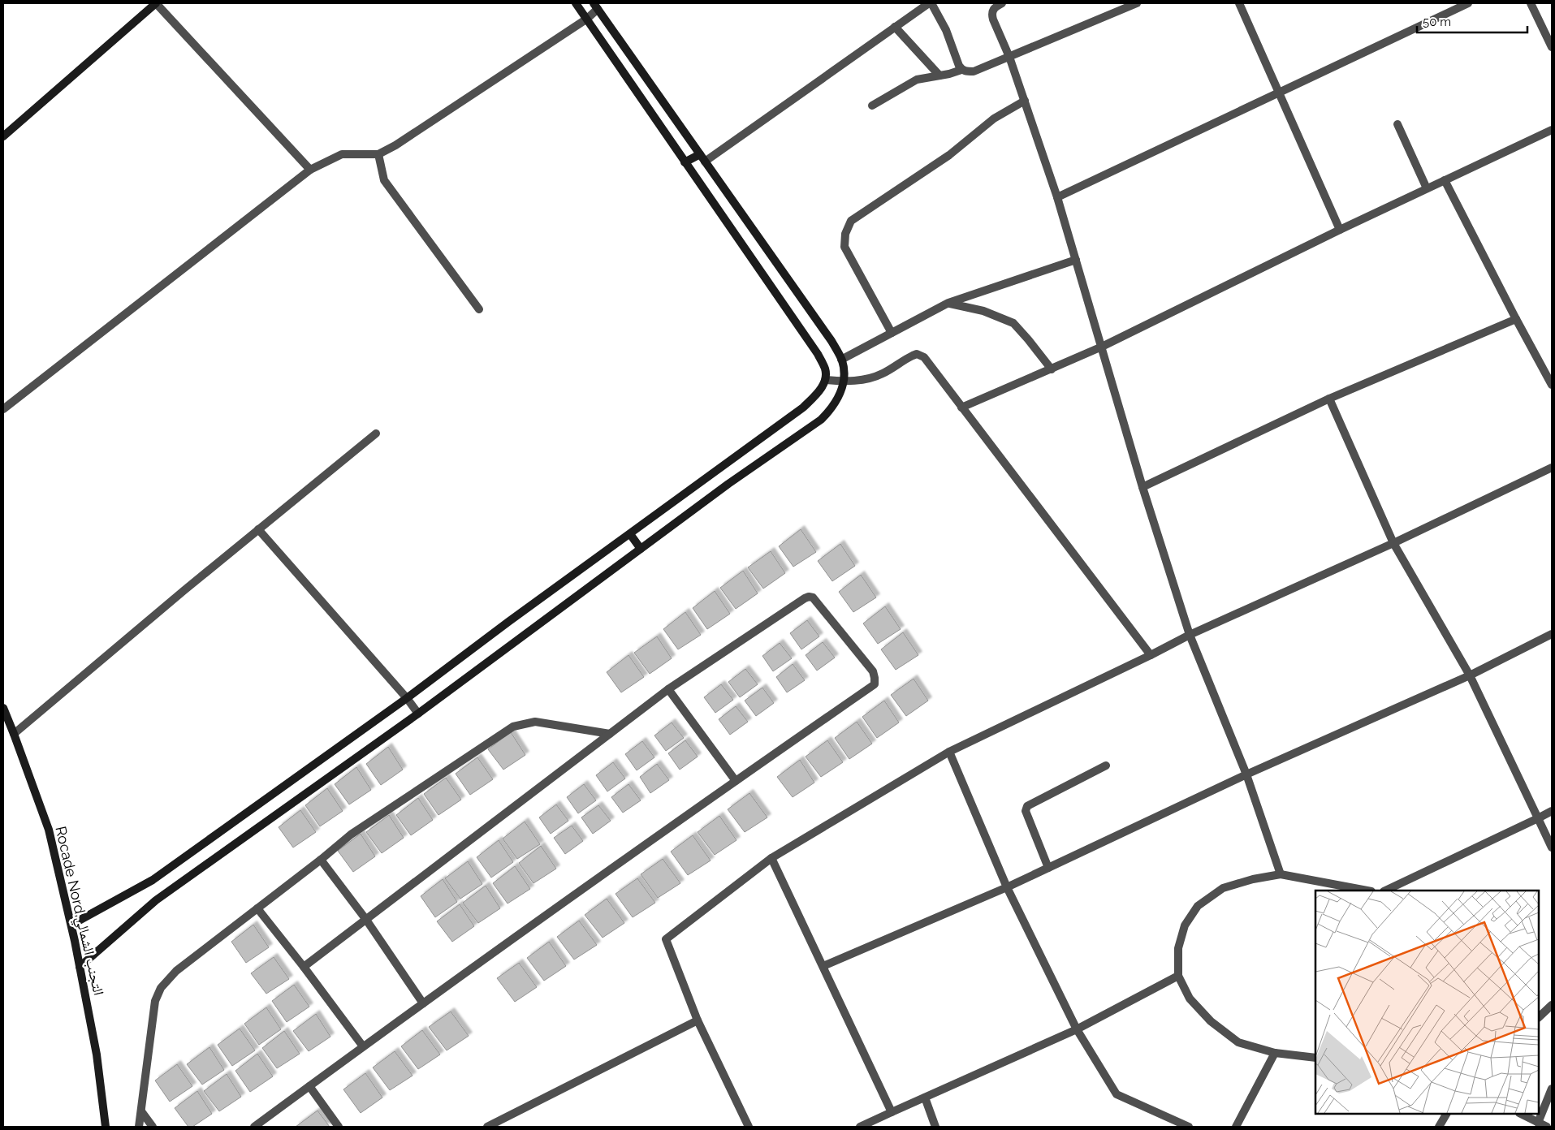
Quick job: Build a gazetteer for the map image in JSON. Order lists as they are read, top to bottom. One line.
{"streets":{"street":["Rocade Nord,التجنب الشمالي"]},"scale_bar":"50 m"}
